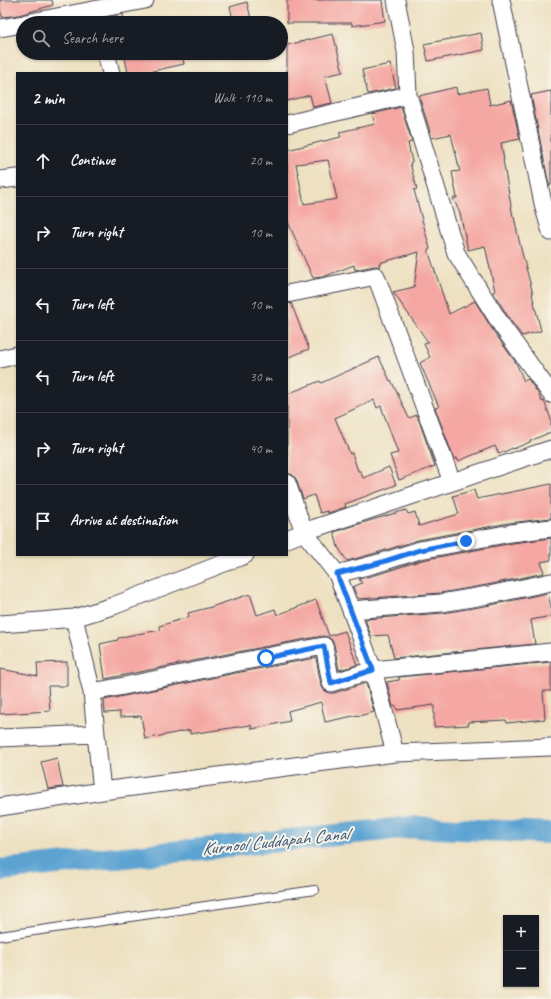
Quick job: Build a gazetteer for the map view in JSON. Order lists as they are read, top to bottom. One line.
{"water":["Kurnool Cuddapah Canal"],"page":{"search":"Search here","heading":["2 min","Walk · 110 m"],"list":[["Continue","20 m"],["Turn right","10 m"],["Turn left","10 m"],["Turn left","30 m"],["Turn right","40 m"],"Arrive at destination"],"map_buttons":["+","−"]}}
